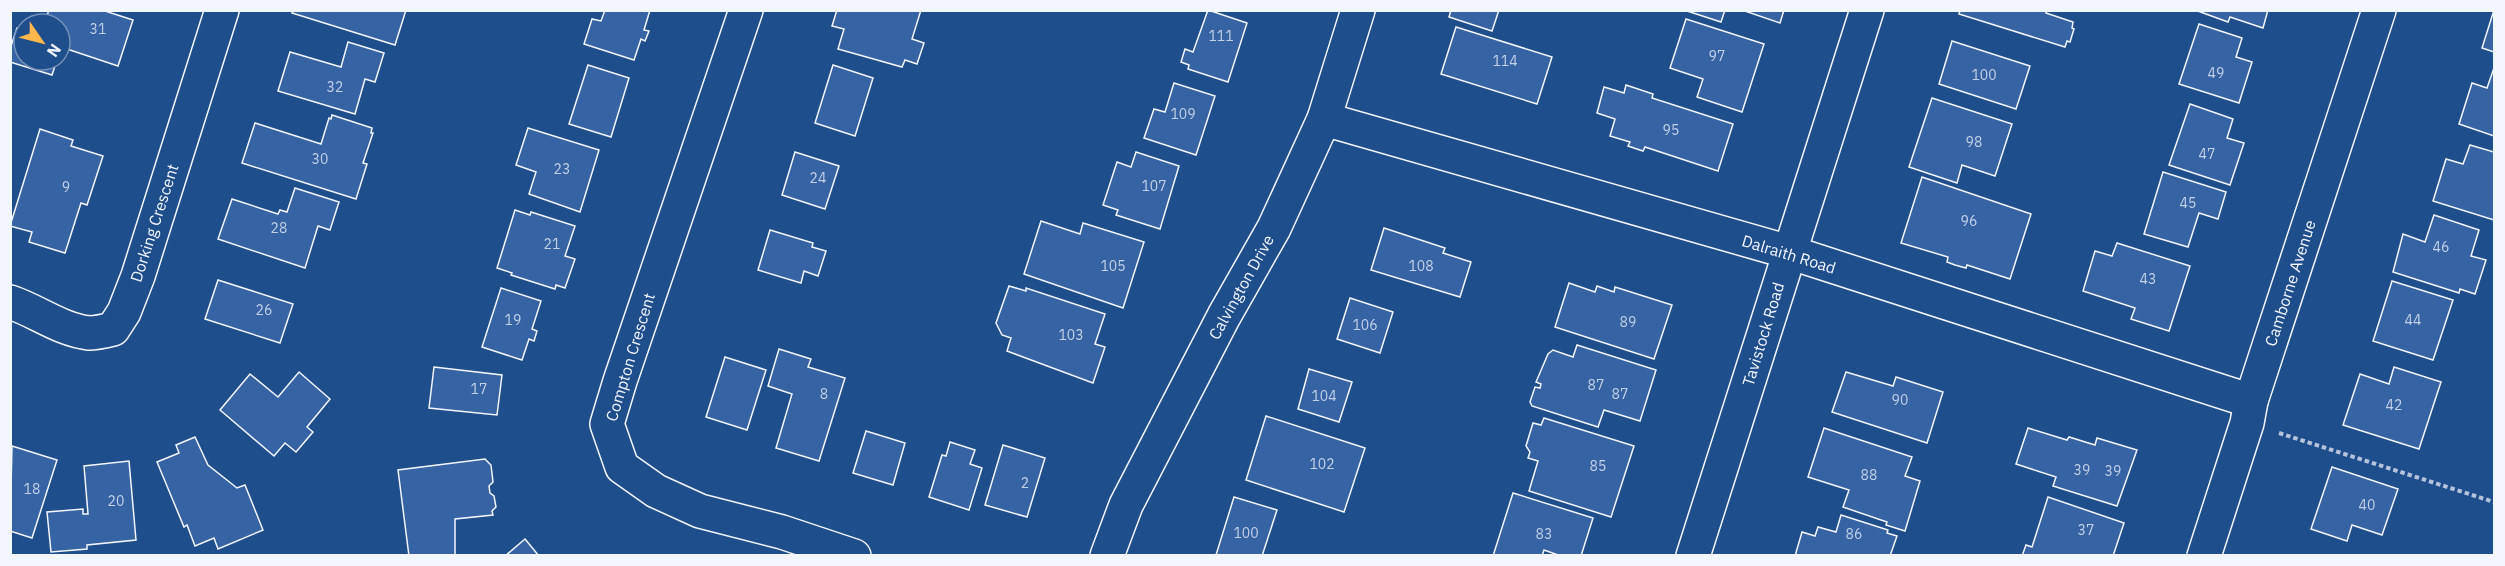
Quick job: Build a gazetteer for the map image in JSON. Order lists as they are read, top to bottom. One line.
{"streets":{"street":["Dorking Crescent","Dalraith Road","Camborne Avenue","Calvington Drive","Tavistock Road","Compton Crescent"]},"crossings":[["Dalraith Road","Camborne Avenue"],["Dalraith Road","Calvington Drive"],["Dalraith Road","Tavistock Road"]],"house_numbers":["31","111","97","114","49","100","32","109","95","98","47","30","23","24","107","9","45","96","28","21","46","105","108","43","26","19","44","89","106","103","87","17","8","87","104","90","42","102","85","39","39","88","2","18","20","40","37","100","83","86"],"north":"bottom right"}
